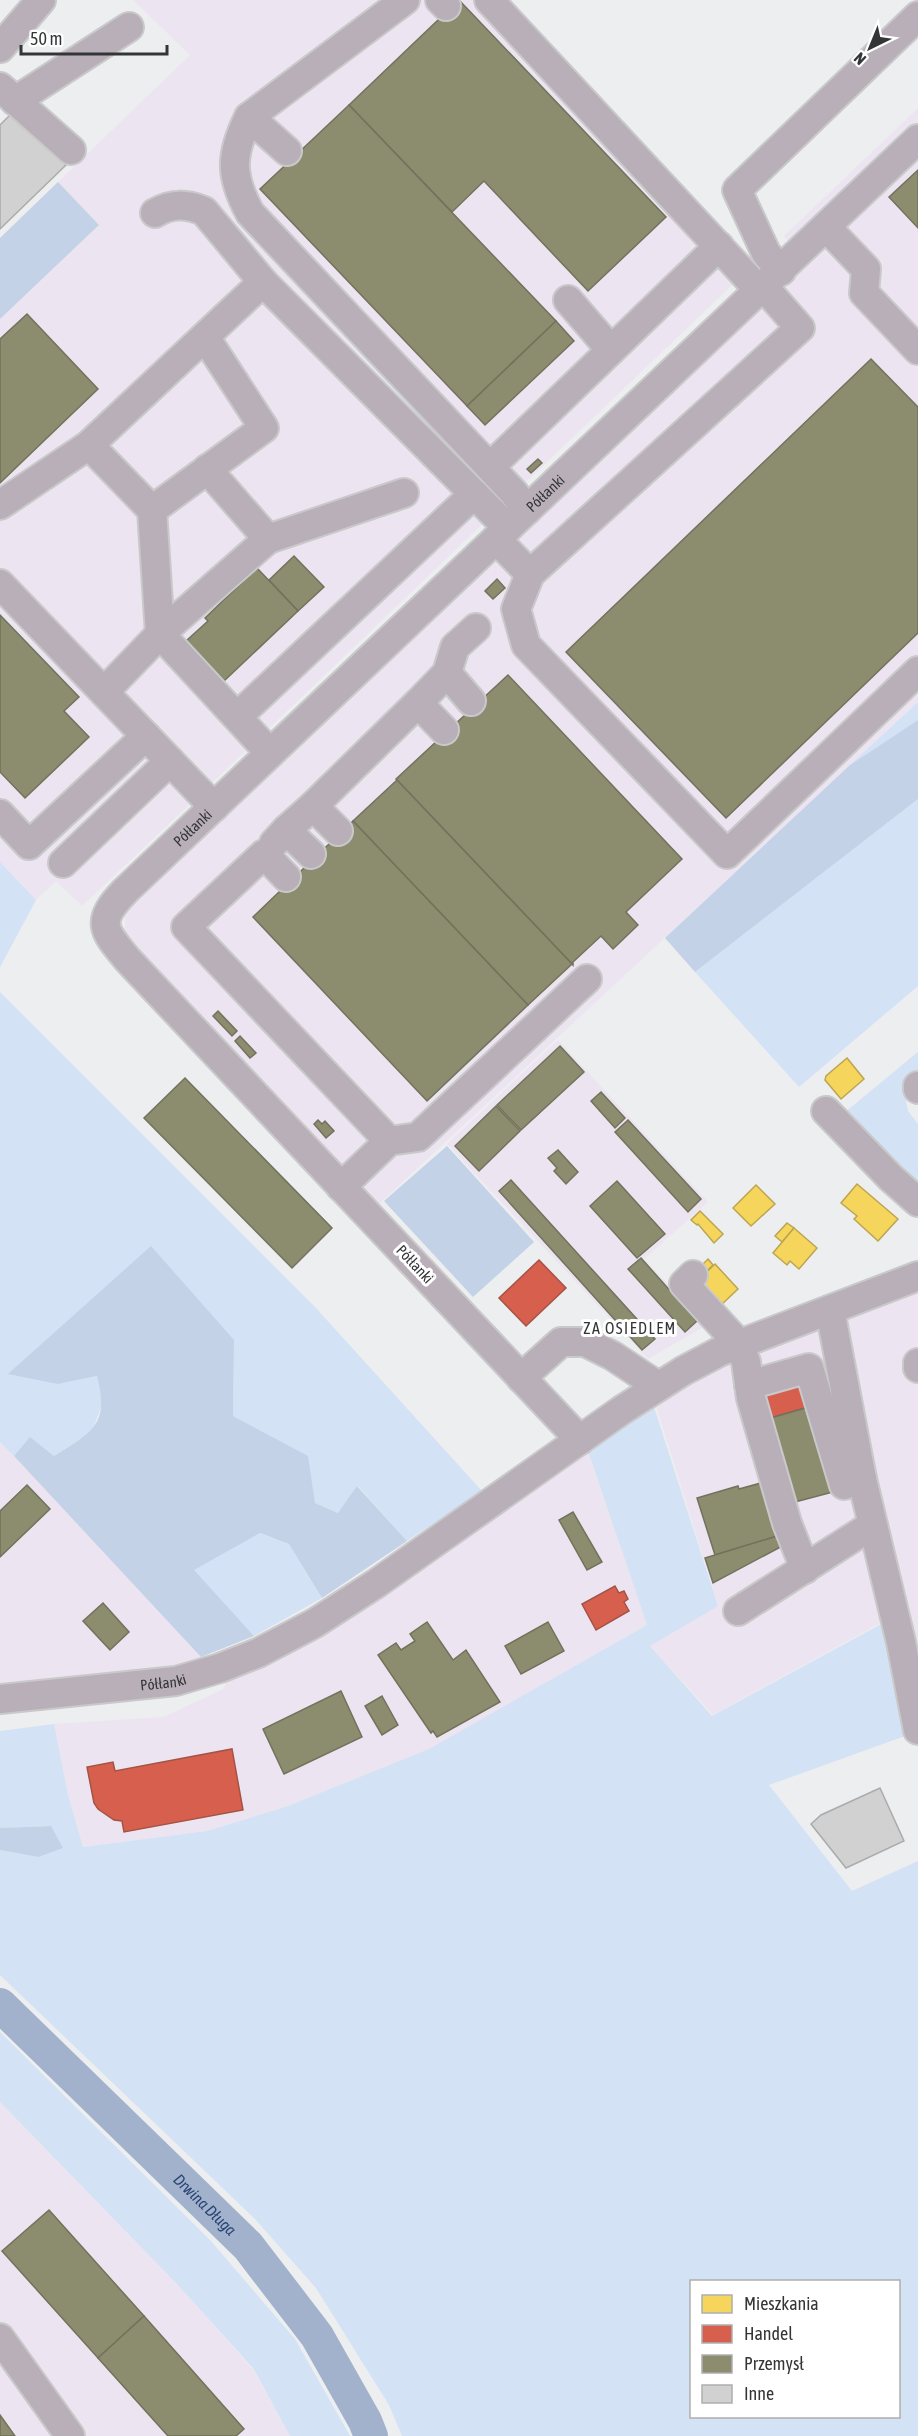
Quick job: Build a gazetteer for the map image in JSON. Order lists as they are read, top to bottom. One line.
{"streets":{"street":["Półłanki"]},"districts":["ZA OSIEDLEM"],"water":["Drwina Długa"],"legend":["Mieszkania","Handel","Przemysł","Inne"],"scale_bar":"50 m","north":"bottom left"}
